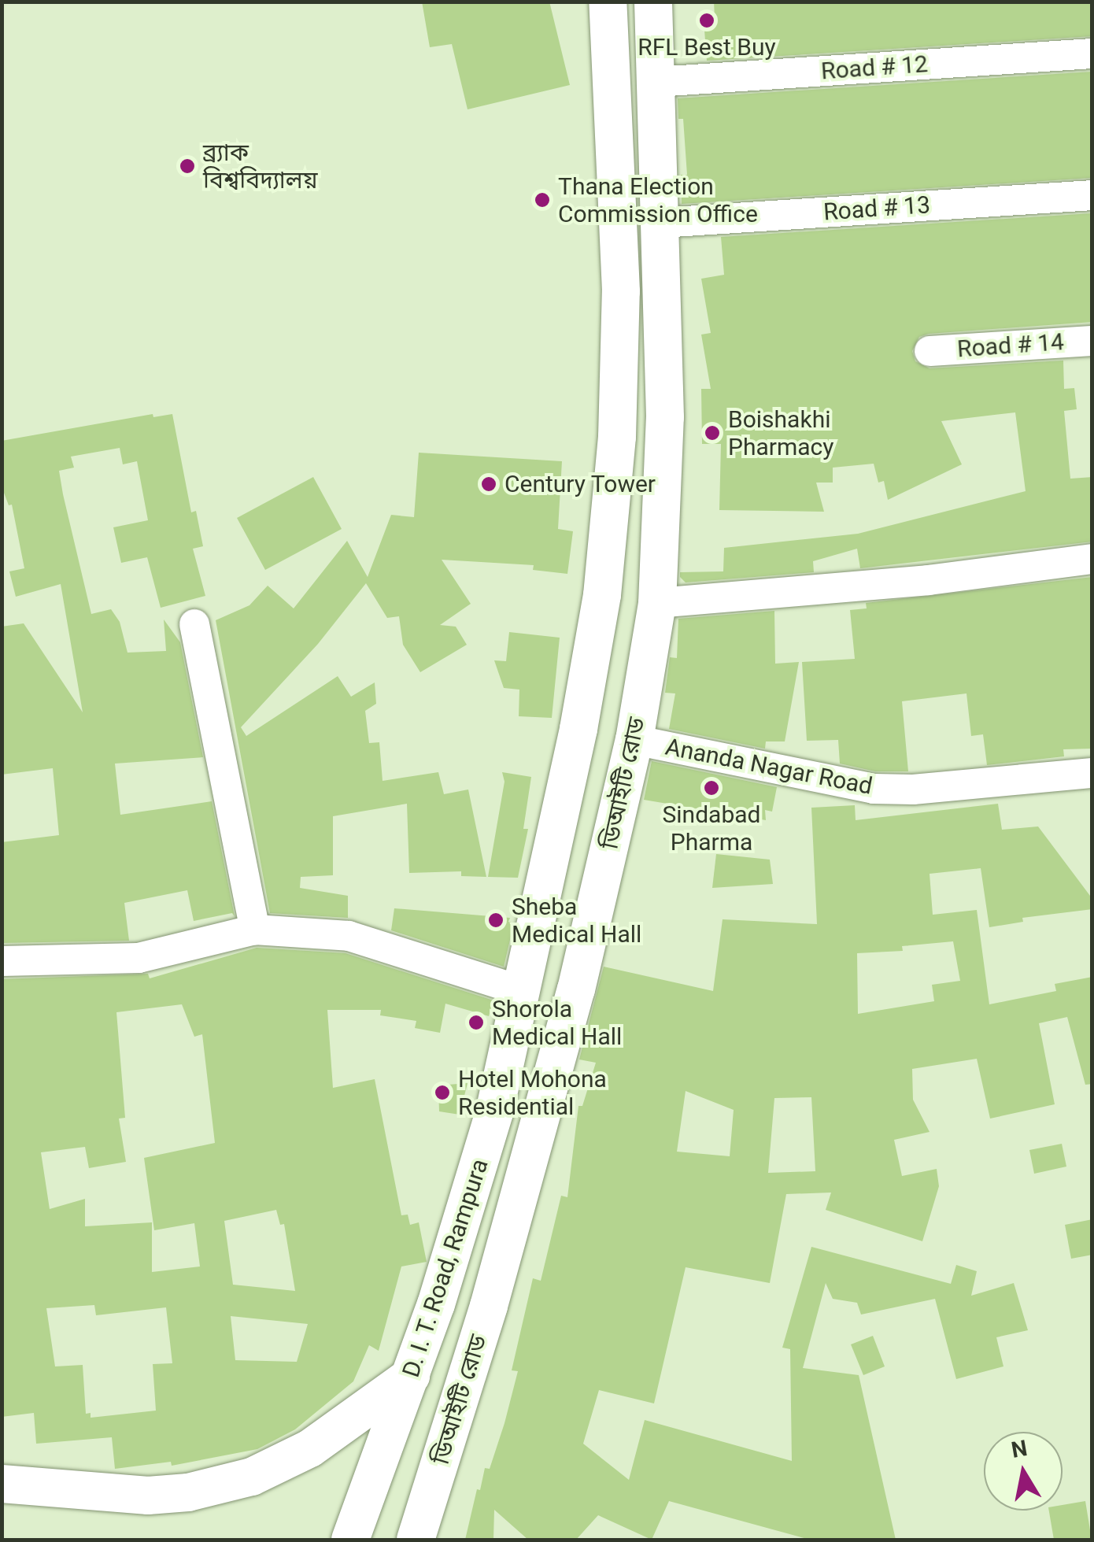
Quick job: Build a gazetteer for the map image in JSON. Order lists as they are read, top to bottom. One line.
{"streets":{"main road":["ডিআইটি রোড","D. I. T. Road, Rampura"],"street":["Road # 12","Road # 13","Road # 14","Ananda Nagar Road"]},"crossings":[["Road # 12","ডিআইটি রোড"],["Road # 13","ডিআইটি রোড"],["Ananda Nagar Road","ডিআইটি রোড"]],"places":["RFL Best Buy","ব্র্যাক বিশ্ববিদ্যালয়","Thana Election Commission Office","Boishakhi Pharmacy","Century Tower","Sindabad Pharma","Sheba Medical Hall","Shorola Medical Hall","Hotel Mohona Residential"],"north":"top"}
